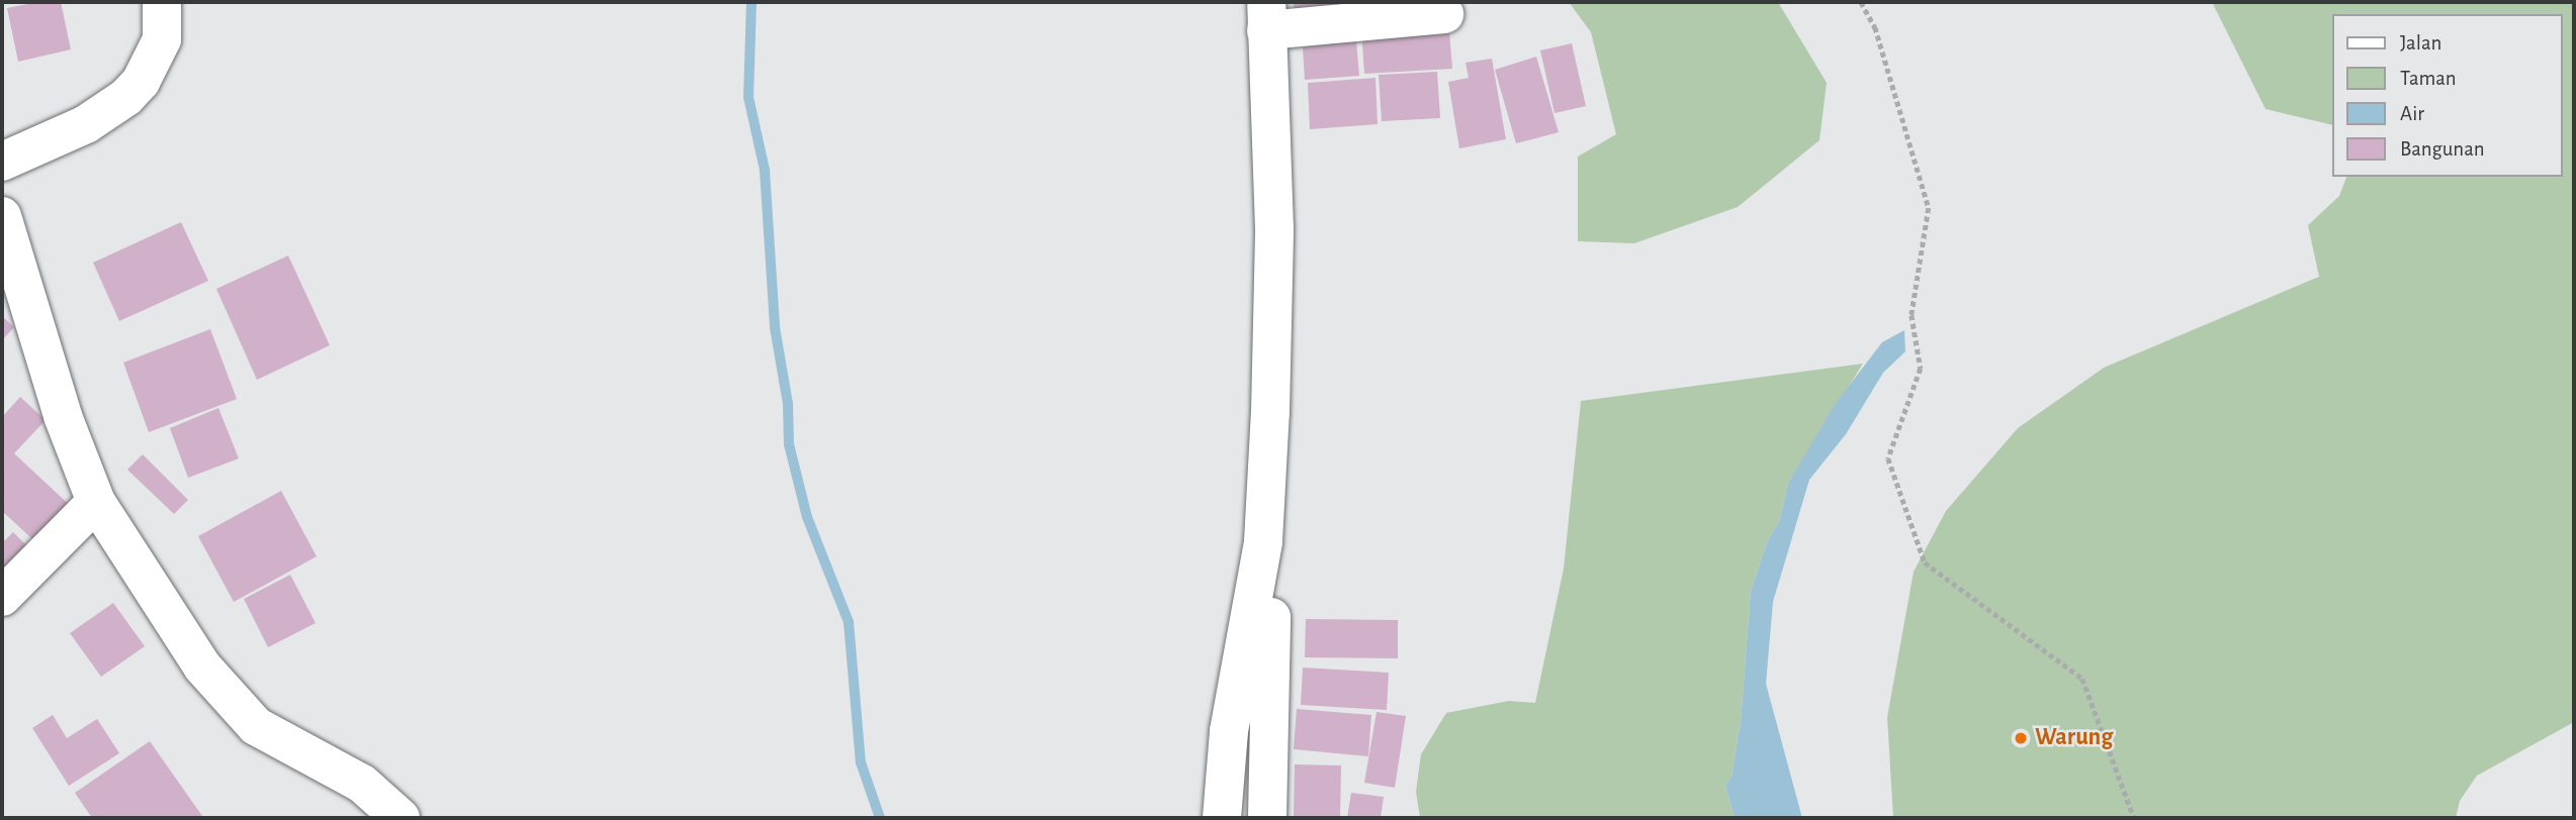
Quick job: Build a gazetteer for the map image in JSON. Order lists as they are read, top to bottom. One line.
{"places":["Warung"],"legend":["Jalan","Taman","Air","Bangunan"]}
